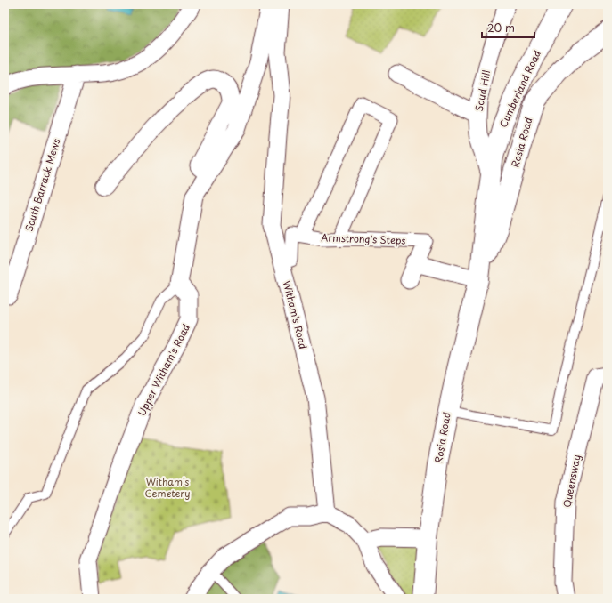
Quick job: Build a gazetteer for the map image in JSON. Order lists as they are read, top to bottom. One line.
{"streets":{"main road":["Cumberland Road","Rosia Road"],"street":["Scud Hill","South Barrack Mews","Armstrong's Steps","Witham's Road","Upper Witham's Road","Queensway"]},"crossings":[["Cumberland Road","Scud Hill"],["Cumberland Road","Rosia Road"],["Scud Hill","Rosia Road"]],"parks":["Witham's Cemetery"],"scale_bar":"20 m"}
